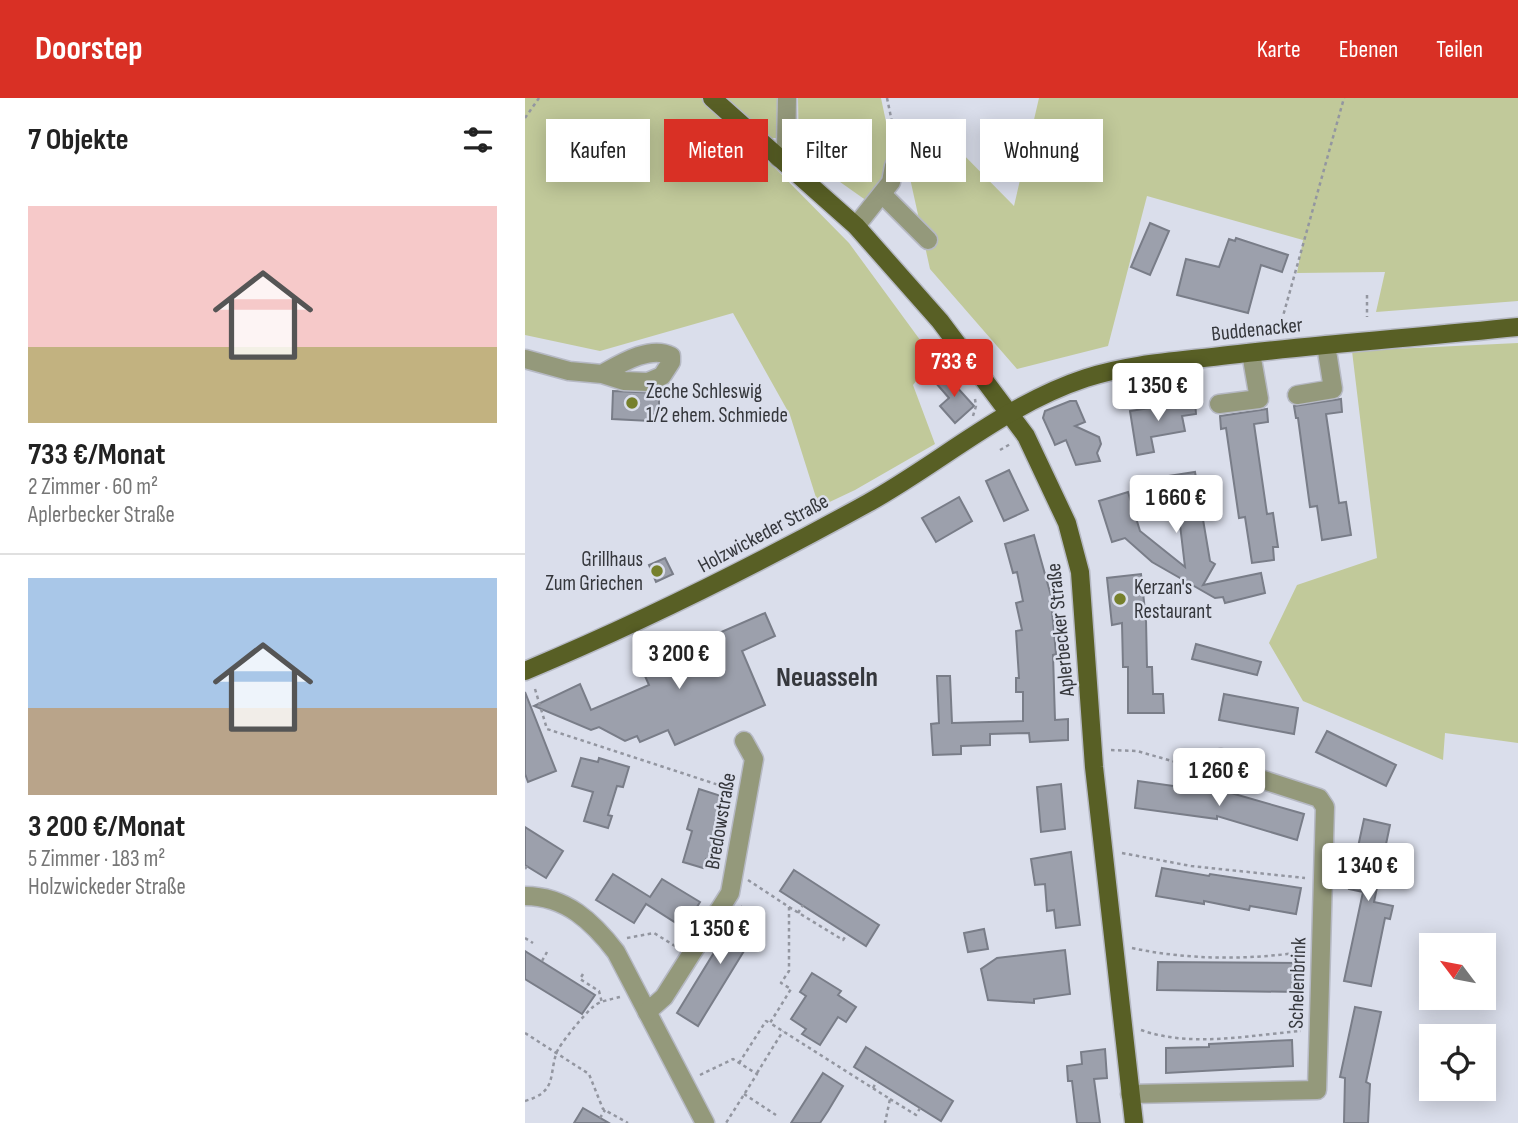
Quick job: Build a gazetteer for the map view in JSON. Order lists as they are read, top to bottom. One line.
{"streets":{"main road":["Buddenacker","Holzwickeder Straße","Aplerbecker Straße"],"street":["Bredowstraße","Schelenbrink"]},"crossings":[["Buddenacker","Holzwickeder Straße"],["Buddenacker","Aplerbecker Straße"],["Holzwickeder Straße","Aplerbecker Straße"],["Aplerbecker Straße","Schelenbrink"]],"districts":["Neuasseln"],"places":["Zeche Schleswig 1/2 ehem. Schmiede","Grillhaus Zum Griechen","Kerzan's Restaurant"],"north":"top left","page":{"header":"Doorstep","nav":["Karte","Ebenen","Teilen"],"heading":"7 Objekte","chip":["Kaufen","Mieten","Filter","Neu","Wohnung"],"list":[{"name":"733 €/Monat","note":"2 Zimmer · 60 m² · Aplerbecker Straße"},{"name":"3 200 €/Monat","note":"5 Zimmer · 183 m² · Holzwickeder Straße"}],"price":["733 €","1 350 €","1 660 €","3 200 €","1 260 €","1 340 €","1 350 €"]}}
